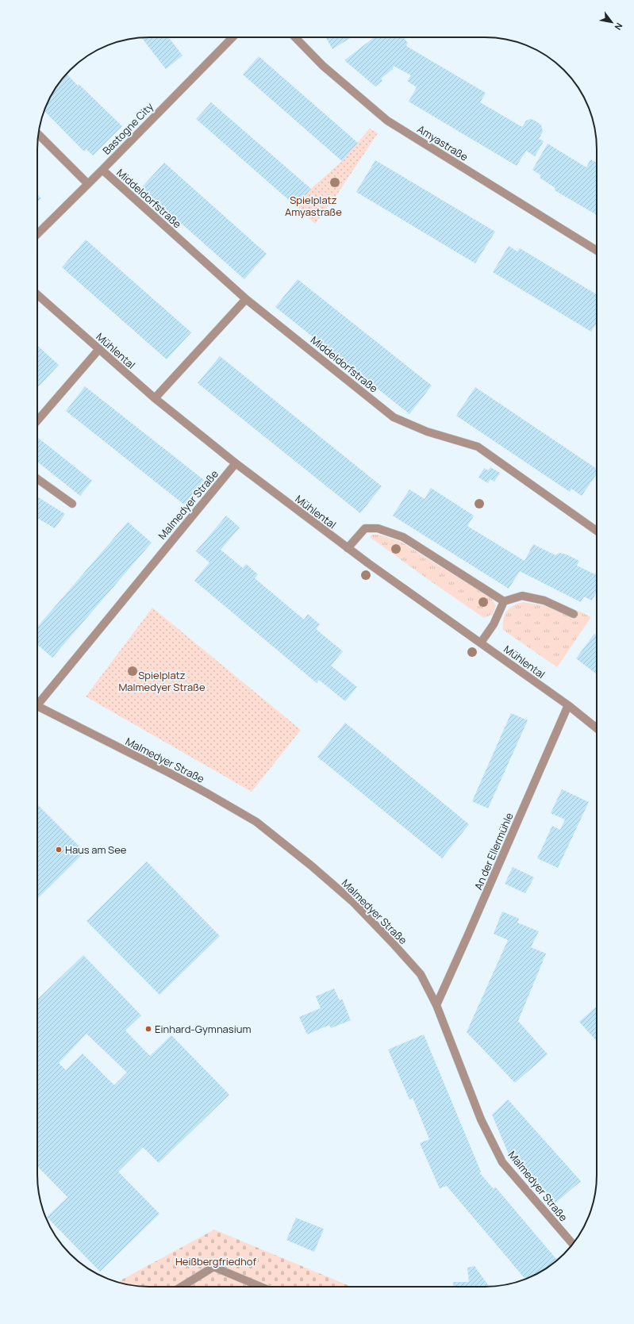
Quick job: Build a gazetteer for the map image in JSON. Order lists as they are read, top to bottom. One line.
{"streets":{"street":["Bastogne City","Amyastraße","Middeldorfstraße","Mühlental","Malmedyer Straße","An der Ellermühle"]},"crossings":[["Bastogne City","Middeldorfstraße"],["Mühlental","Malmedyer Straße"],["Mühlental","An der Ellermühle"],["Malmedyer Straße","An der Ellermühle"]],"parks":["Spielplatz Amyastraße","Spielplatz Malmedyer Straße","Heißbergfriedhof"],"places":["Haus am See","Einhard-Gymnasium"],"north":"bottom right"}
